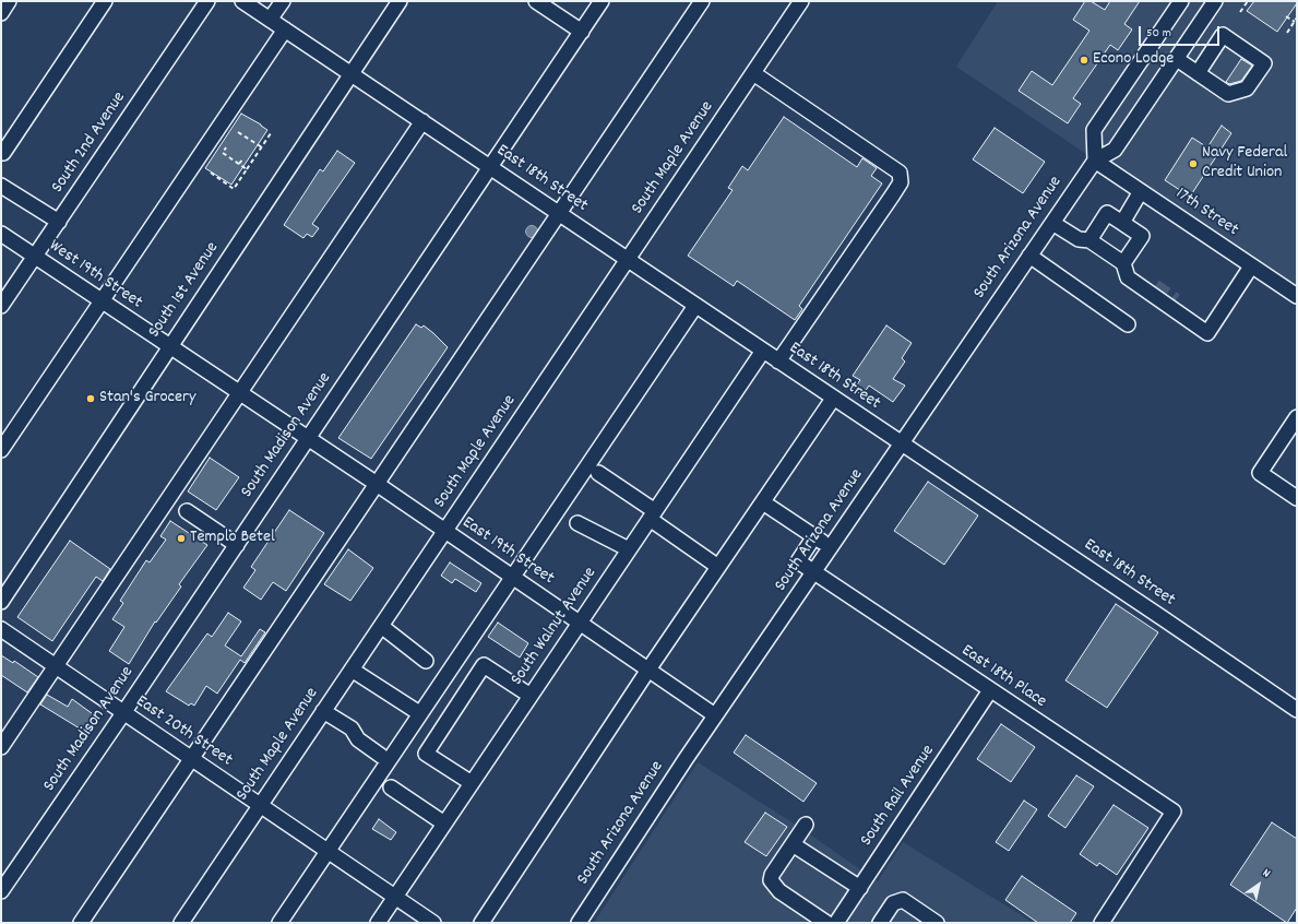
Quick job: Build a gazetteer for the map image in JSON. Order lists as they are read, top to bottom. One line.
{"streets":{"street":["South 2nd Avenue","South Maple Avenue","East 18th Street","17th Street","South Arizona Avenue","West 19th Street","South 1st Avenue","South Madison Avenue","East 19th Street","South Walnut Avenue","East 18th Place","East 20th Street","South Rail Avenue"]},"crossings":[["South 2nd Avenue","West 19th Street"],["South Maple Avenue","East 18th Street"],["South Maple Avenue","East 19th Street"],["South Maple Avenue","East 20th Street"],["East 18th Street","South Arizona Avenue"],["East 18th Street","South 1st Avenue"],["East 18th Street","South Madison Avenue"],["East 18th Street","South Walnut Avenue"],["17th Street","South Arizona Avenue"],["South Arizona Avenue","East 19th Street"],["South Arizona Avenue","East 18th Place"],["West 19th Street","South 1st Avenue"],["West 19th Street","East 19th Street"],["South 1st Avenue","East 19th Street"],["South Madison Avenue","East 19th Street"],["South Madison Avenue","East 20th Street"],["East 19th Street","South Walnut Avenue"],["South Walnut Avenue","East 20th Street"],["East 18th Place","South Rail Avenue"]],"places":["Econo Lodge","Navy Federal Credit Union","Stan's Grocery","Templo Betel"],"scale_bar":"50 m","north":"top right"}
